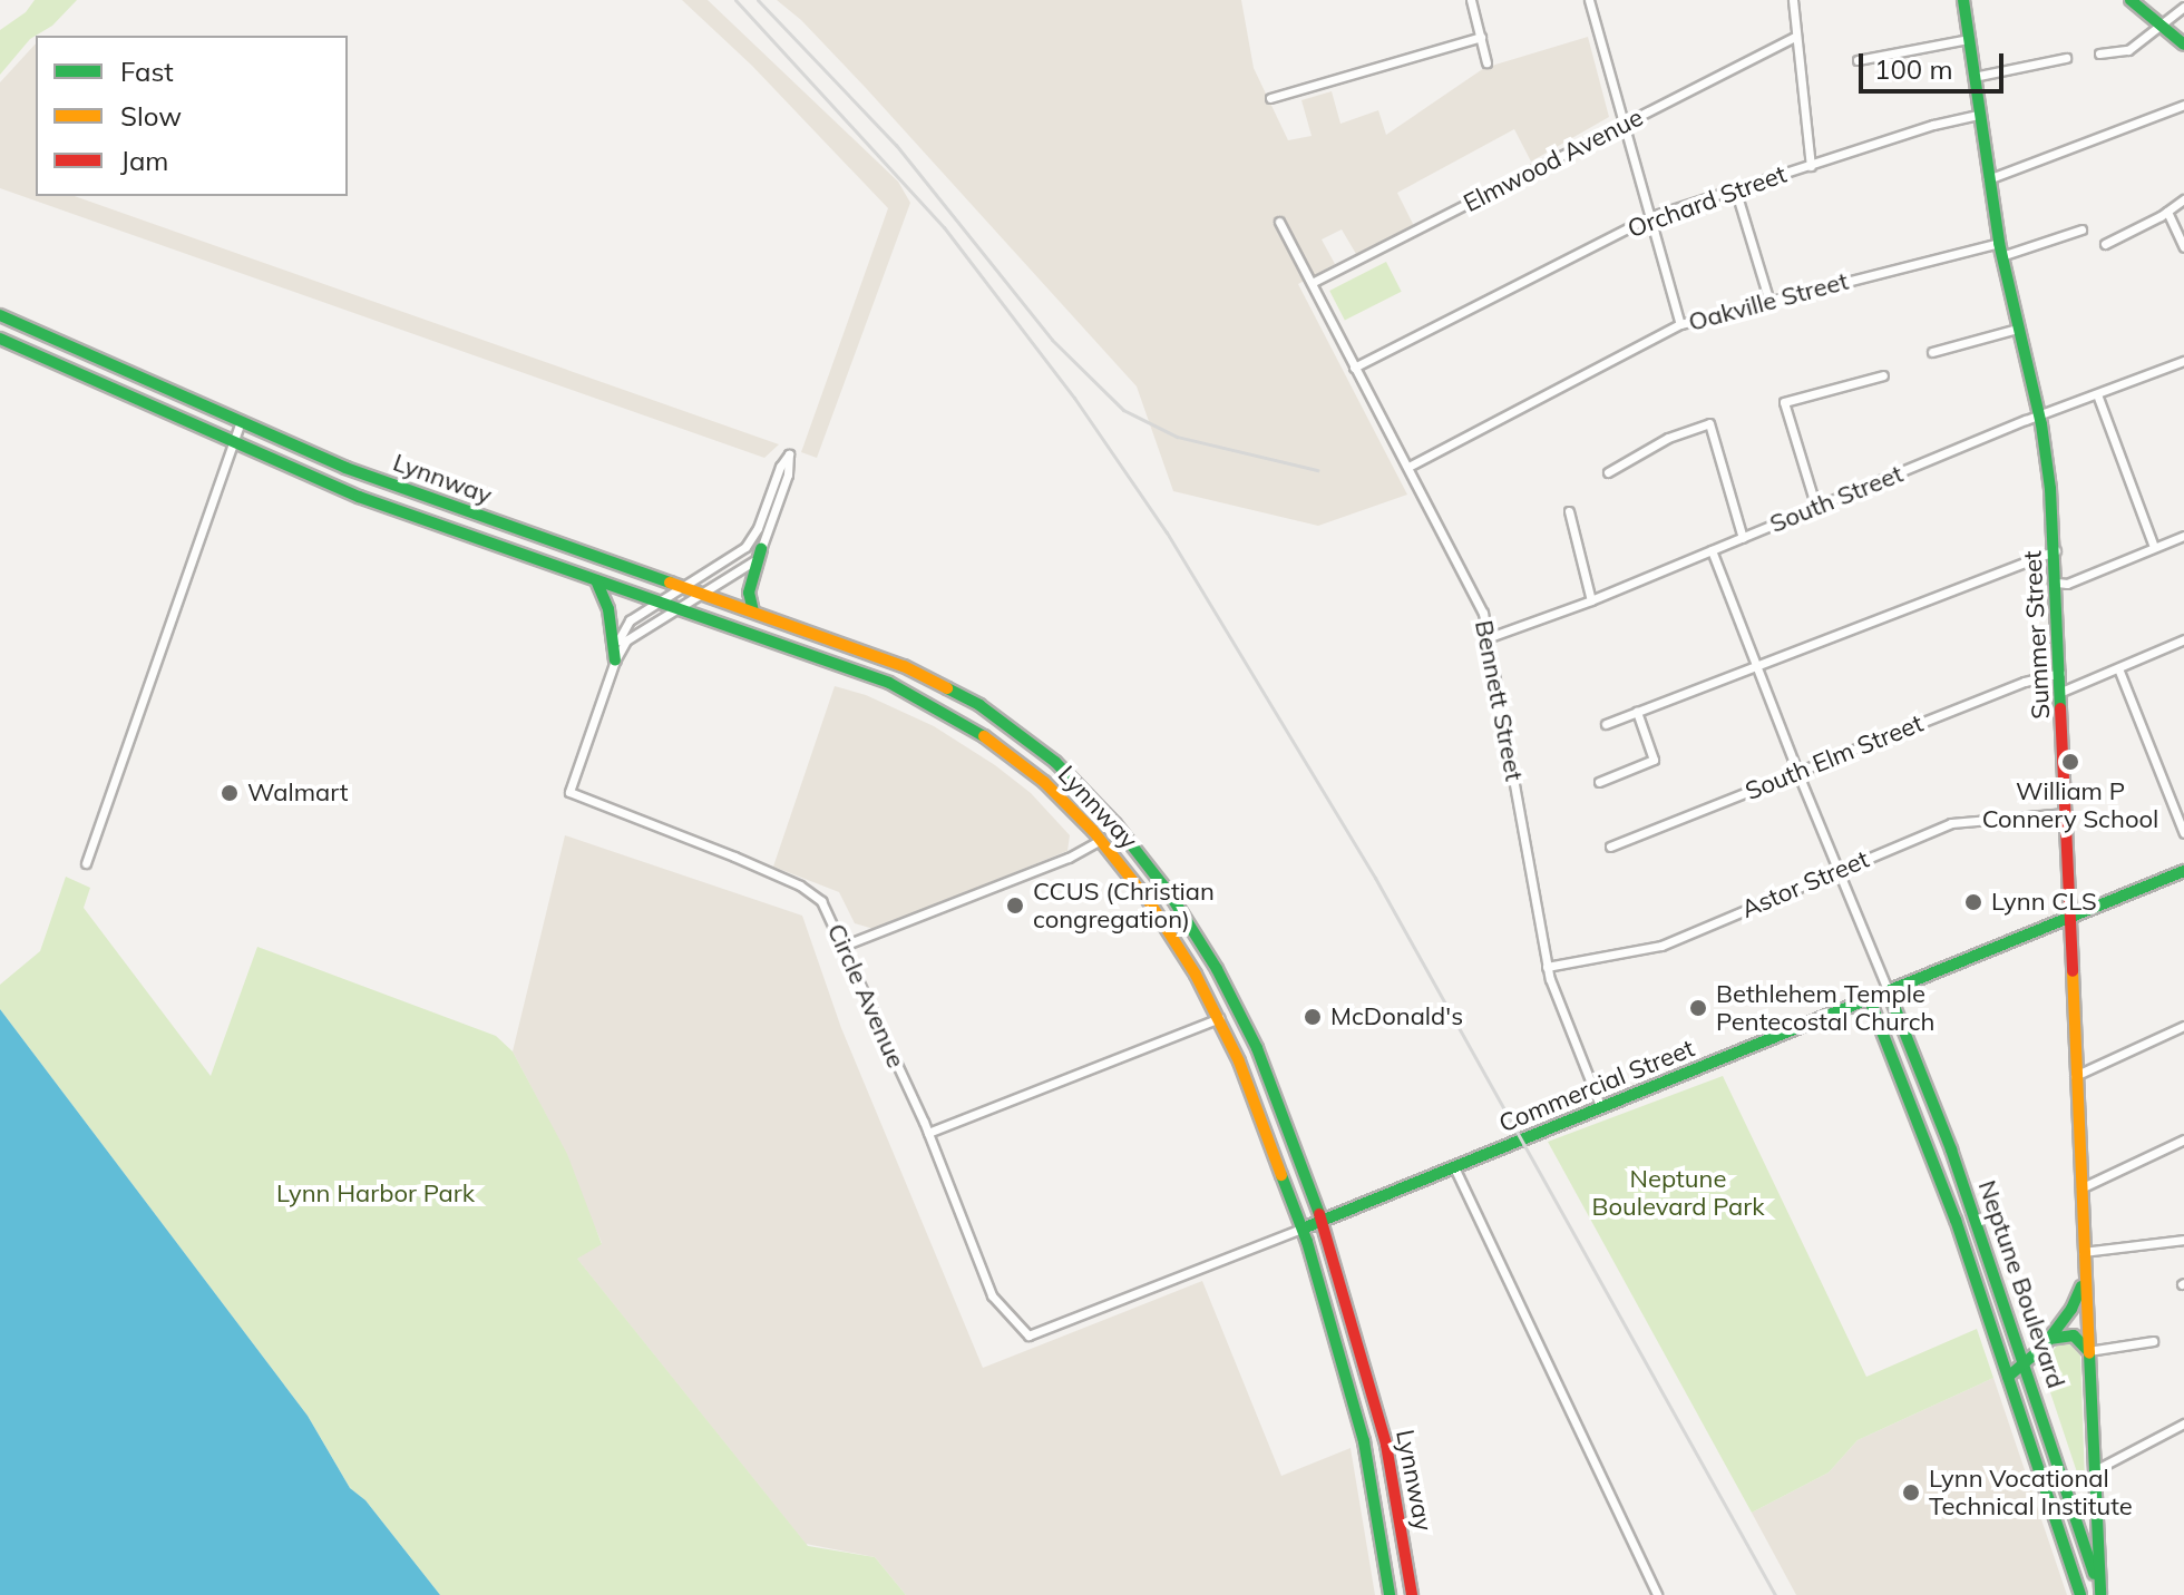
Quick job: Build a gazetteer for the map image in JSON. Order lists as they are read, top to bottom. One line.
{"streets":{"main road":["Lynnway","Summer Street","Commercial Street","Neptune Boulevard"],"street":["Elmwood Avenue","Orchard Street","Oakville Street","South Street","Bennett Street","South Elm Street","Astor Street","Circle Avenue"]},"crossings":[["Elmwood Avenue","Bennett Street"],["Orchard Street","Summer Street"],["Orchard Street","Bennett Street"],["Oakville Street","Summer Street"],["Oakville Street","Bennett Street"],["Lynnway","Circle Avenue"],["Lynnway","Commercial Street"],["South Street","Summer Street"],["South Street","Bennett Street"],["Summer Street","South Elm Street"],["Summer Street","Astor Street"],["Summer Street","Commercial Street"],["Summer Street","Neptune Boulevard"],["Bennett Street","Astor Street"],["Bennett Street","Commercial Street"],["Commercial Street","Neptune Boulevard"]],"parks":["Neptune Boulevard Park","Lynn Harbor Park"],"places":["William P Connery School","Walmart","Lynn CLS","CCUS (Christian congregation)","Bethlehem Temple Pentecostal Church","McDonald's","Lynn Vocational Technical Institute"],"legend":["Fast","Slow","Jam"],"scale_bar":"100 m"}
